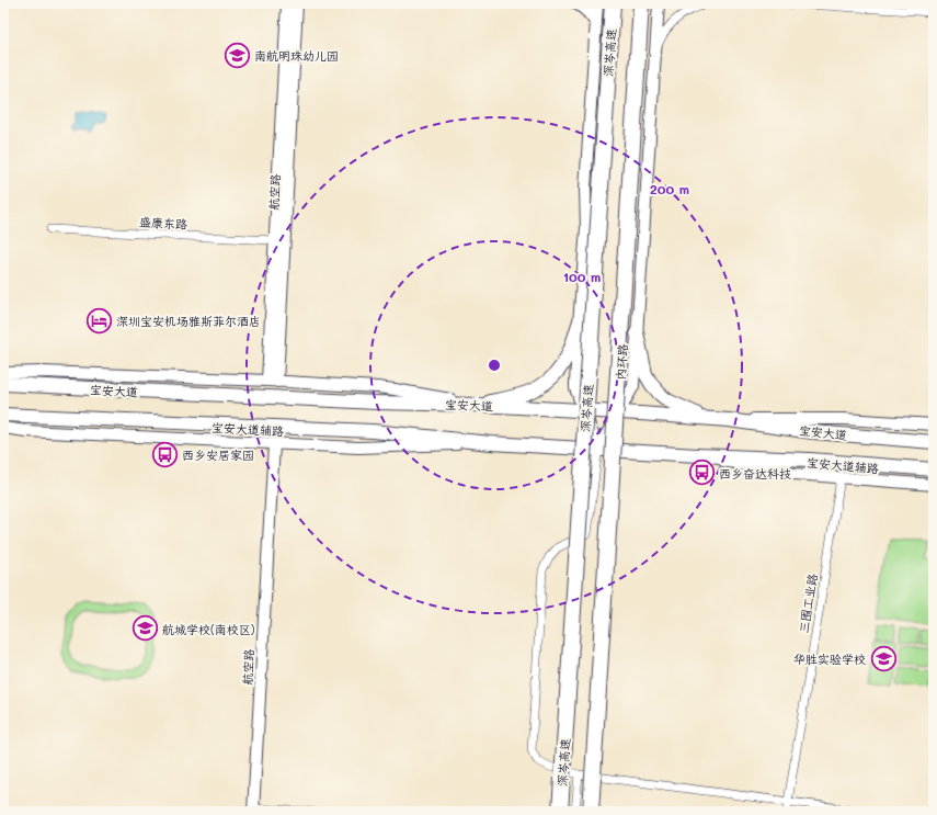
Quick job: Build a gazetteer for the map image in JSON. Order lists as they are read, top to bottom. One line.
{"streets":{"highway":["深岑高速"],"main road":["航空路","内环路","宝安大道","宝安大道辅路"],"street":["盛康东路","三围工业路"]},"crossings":[["航空路","盛康东路"],["航空路","宝安大道辅路"],["内环路","宝安大道"],["宝安大道辅路","三围工业路"]],"places":{"school or university":["南航明珠幼儿园","航城学校(南校区)","华胜实验学校"],"hotel":["深圳宝安机场雅斯菲尔酒店"],"bus stop":["西乡安居家园","西乡奋达科技"]},"rings":["200 m","100 m"]}
